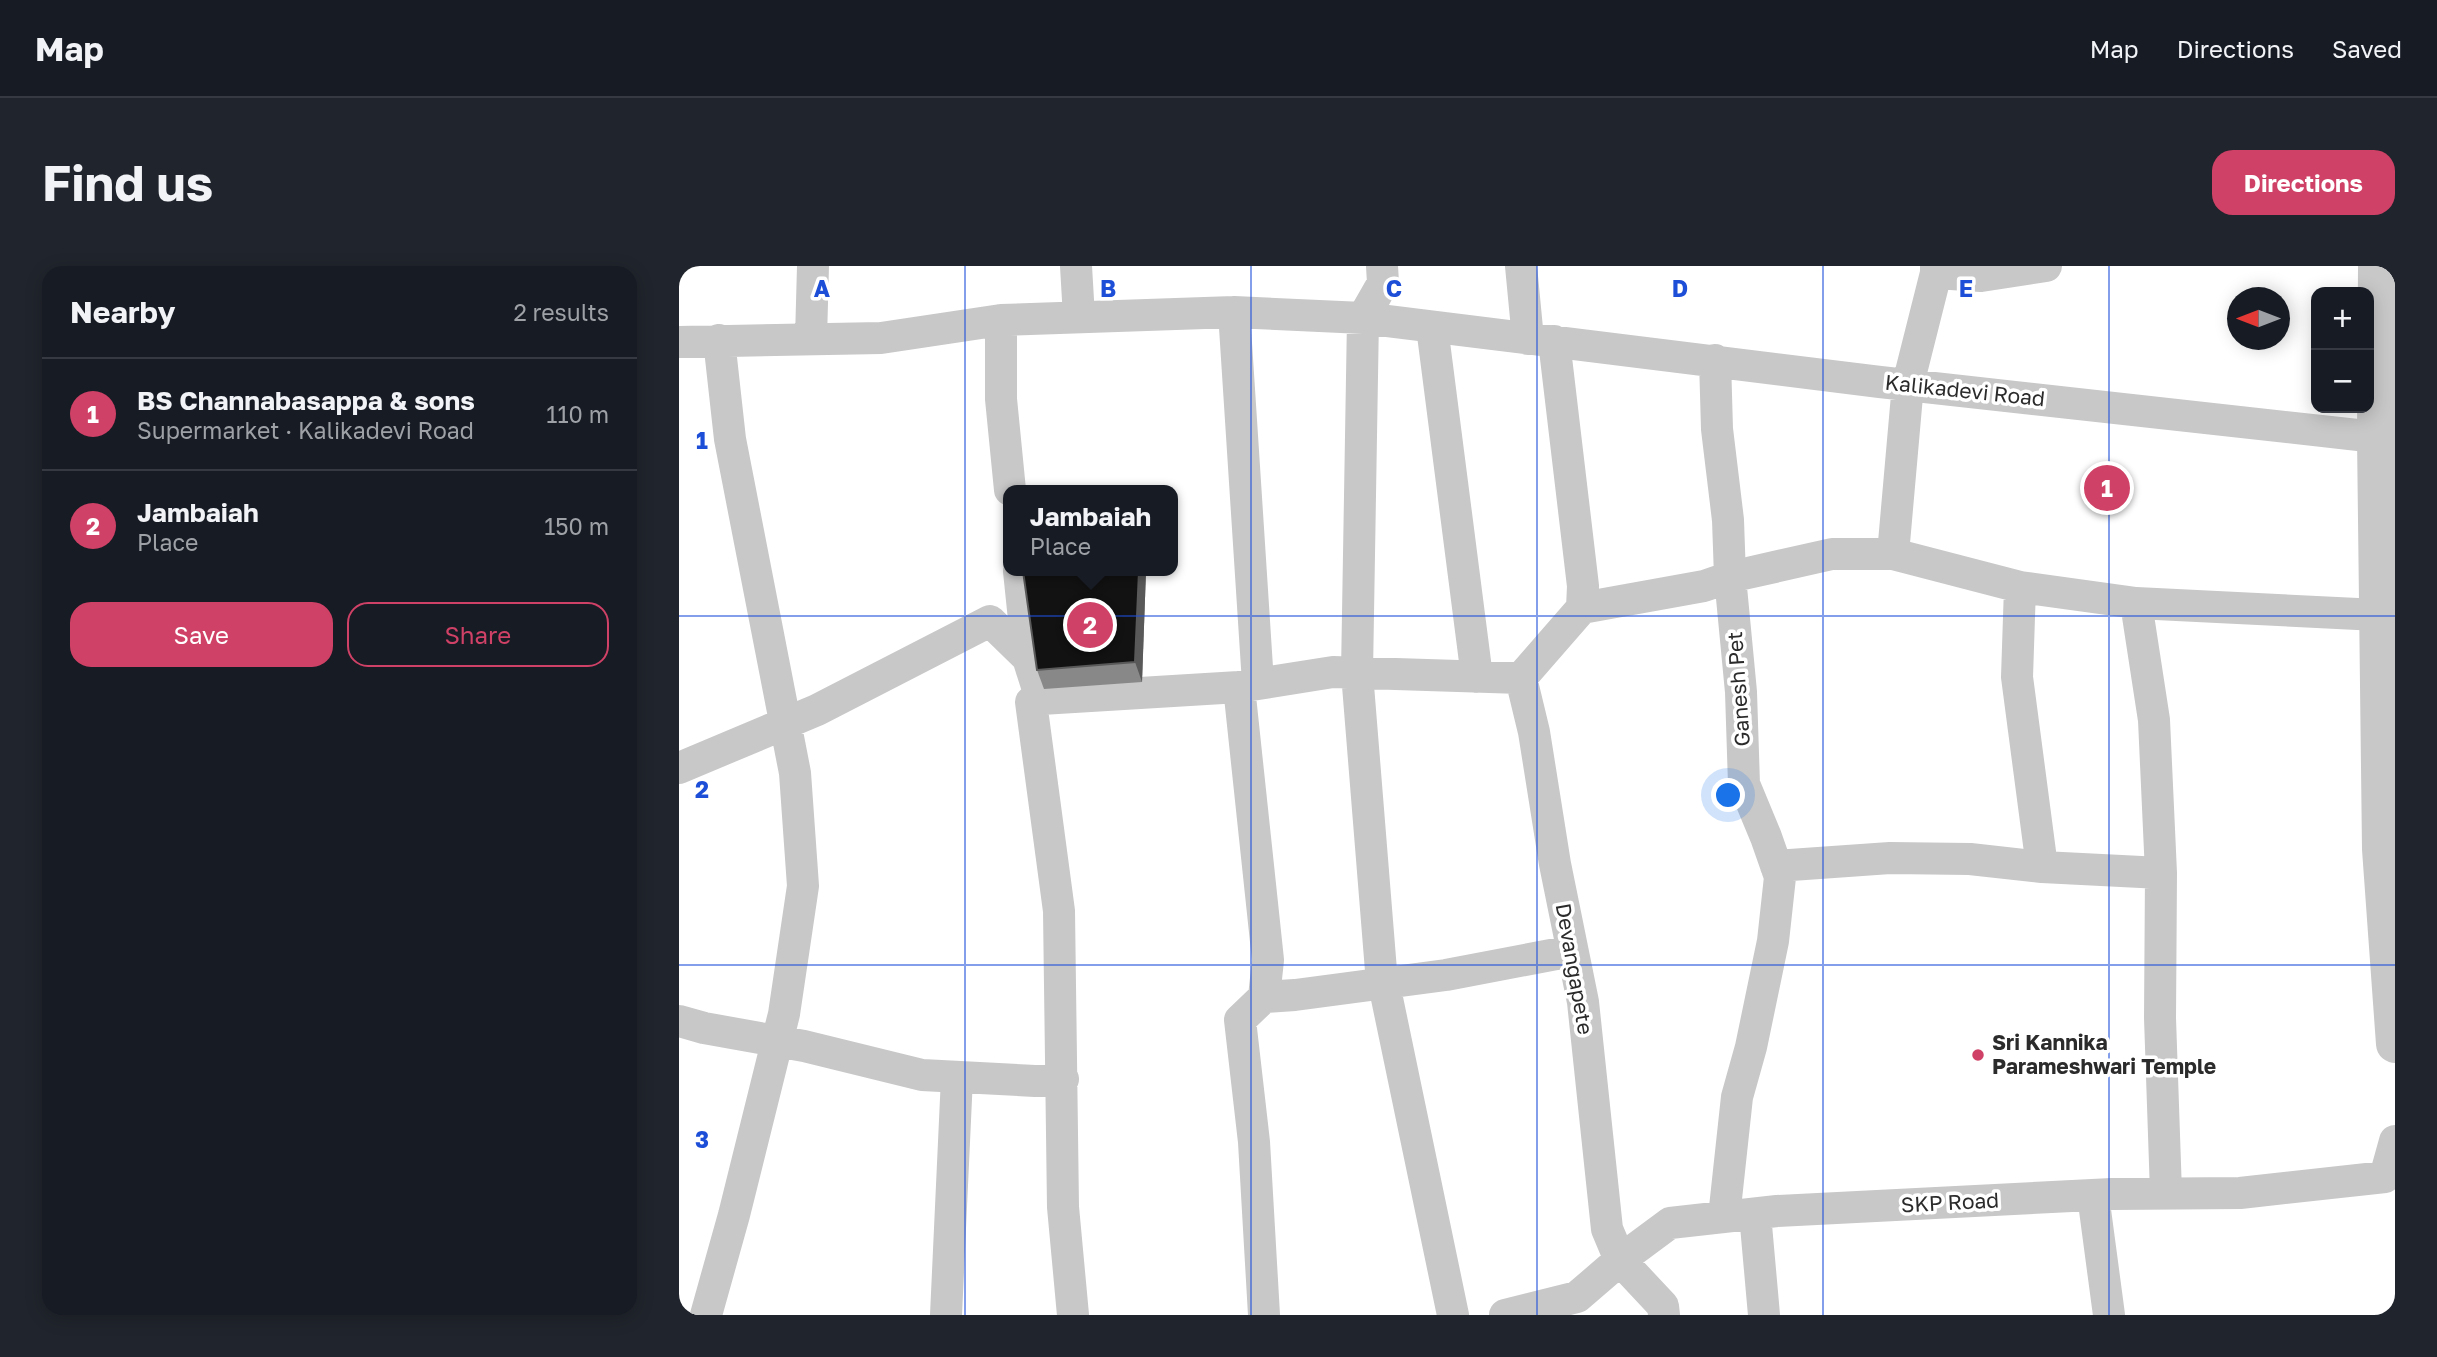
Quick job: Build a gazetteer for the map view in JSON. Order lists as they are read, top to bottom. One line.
{"streets":{"street":["Kalikadevi Road","Ganesh Pet","Devangapete","SKP Road"]},"crossings":[["Kalikadevi Road","Ganesh Pet"],["Ganesh Pet","SKP Road"],["Devangapete","SKP Road"]],"places":["Sri Kannika Parameshwari Temple"],"north":"left","page":{"header":"Map","nav":["Map","Directions","Saved"],"buttons":["Directions",["Save","Share"]],"title":"Find us","heading":["Nearby","2 results"],"map_buttons":["+","−"],"list":[{"mark":"1","name":"BS Channabasappa & sons","note":"Supermarket · Kalikadevi Road","value":"110 m"},{"mark":"2","name":"Jambaiah","note":"Place","value":"150 m"}],"pins":["1","2"],"popup":["Jambaiah","Place"]},"grid":{"columns":["A","B","C","D","E"],"rows":["1","2","3"]}}
